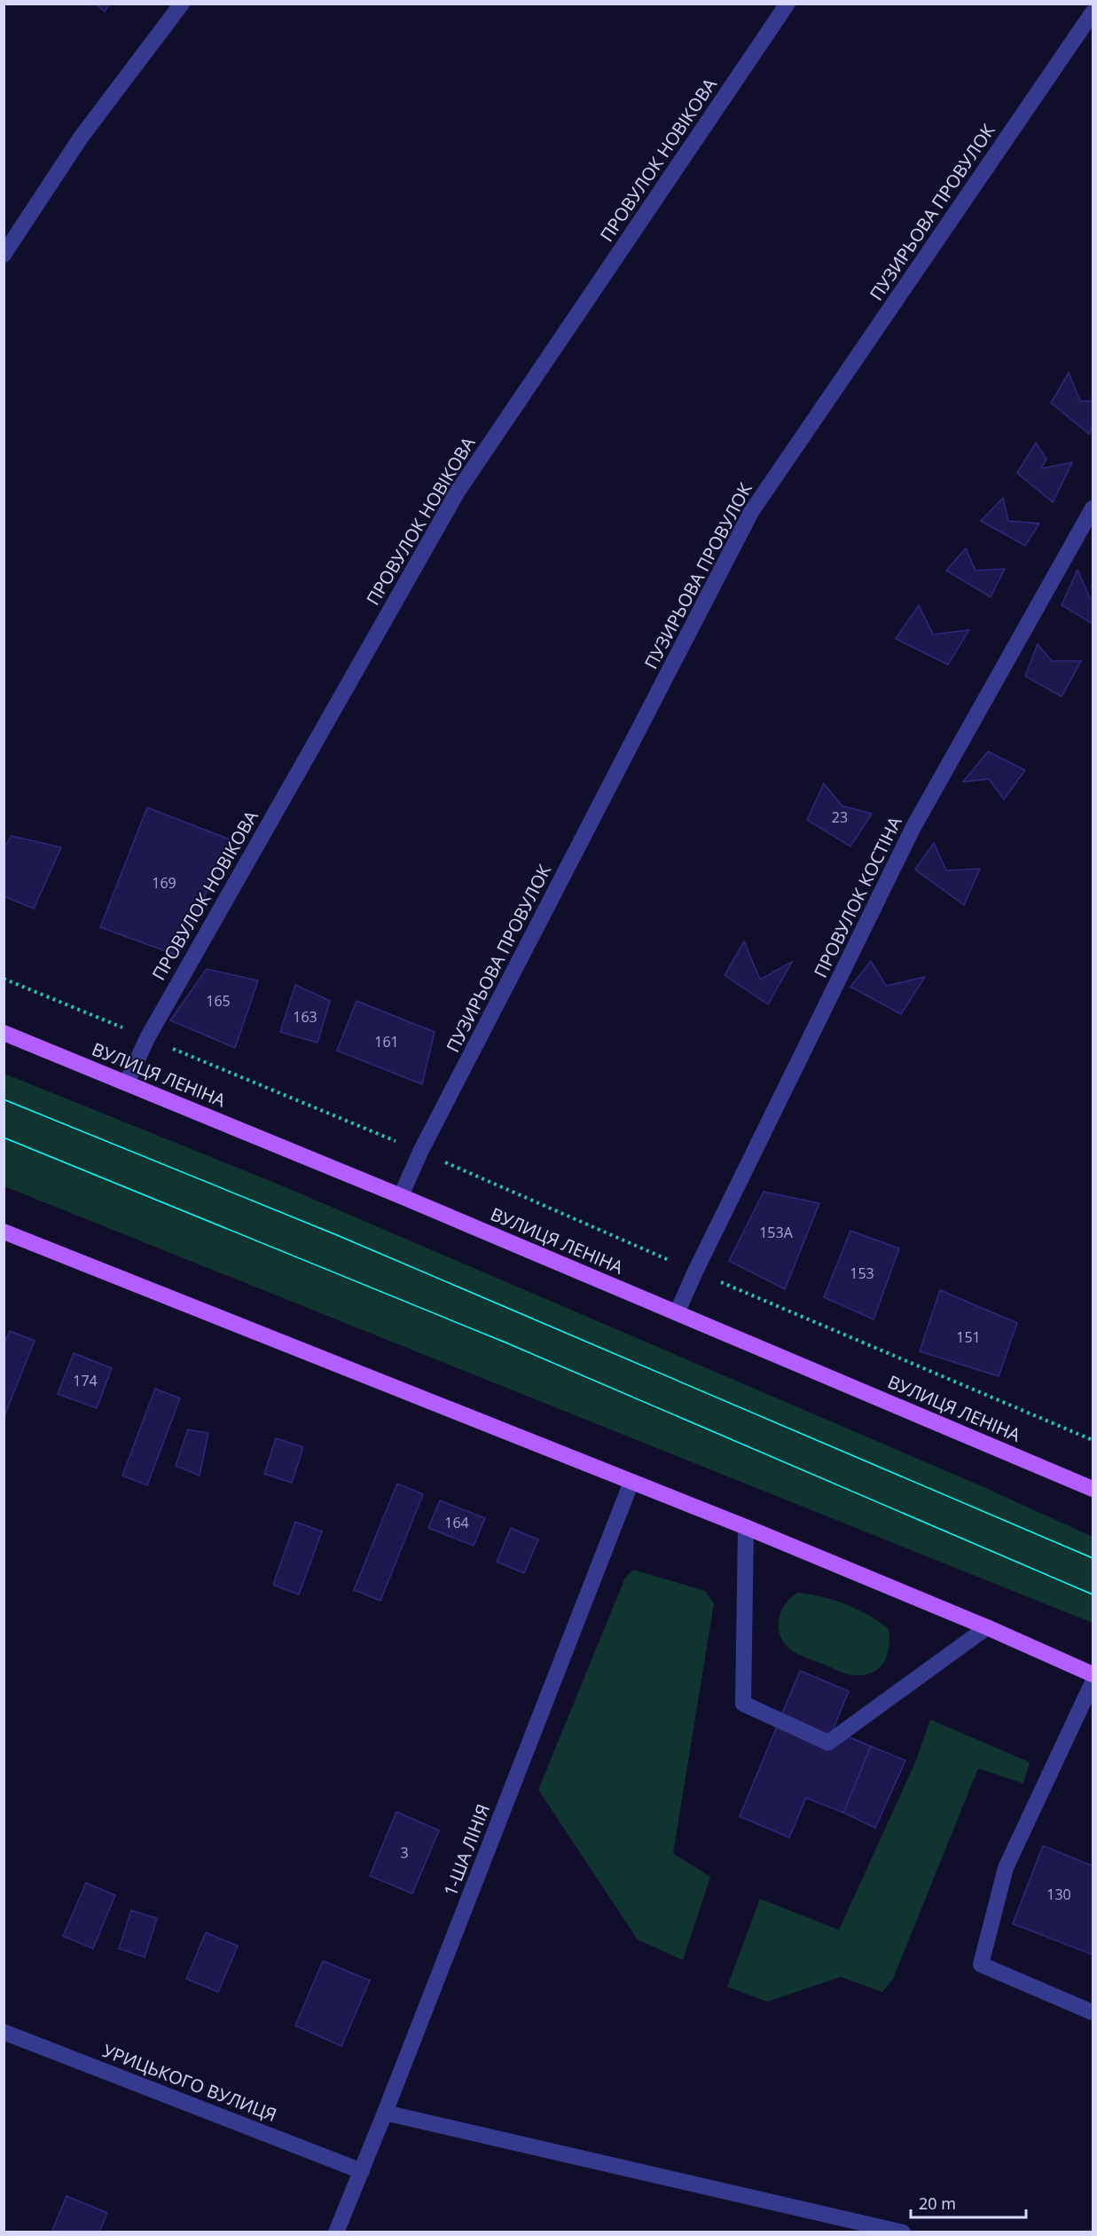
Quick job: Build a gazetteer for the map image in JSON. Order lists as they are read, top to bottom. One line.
{"streets":{"main road":["ВУЛИЦЯ ЛЕНІНА"],"street":["ПРОВУЛОК НОВІКОВА","ПУЗИРЬОВА ПРОВУЛОК","ПРОВУЛОК КОСТІНА","1-ША ЛІНІЯ","УРИЦЬКОГО ВУЛИЦЯ"]},"crossings":[["ПРОВУЛОК НОВІКОВА","ВУЛИЦЯ ЛЕНІНА"],["ПУЗИРЬОВА ПРОВУЛОК","ВУЛИЦЯ ЛЕНІНА"],["ПРОВУЛОК КОСТІНА","ВУЛИЦЯ ЛЕНІНА"],["1-ША ЛІНІЯ","УРИЦЬКОГО ВУЛИЦЯ"]],"house_numbers":["23","169","165","163","161","153А","153","151","174","164","3","130"],"scale_bar":"20 m"}
